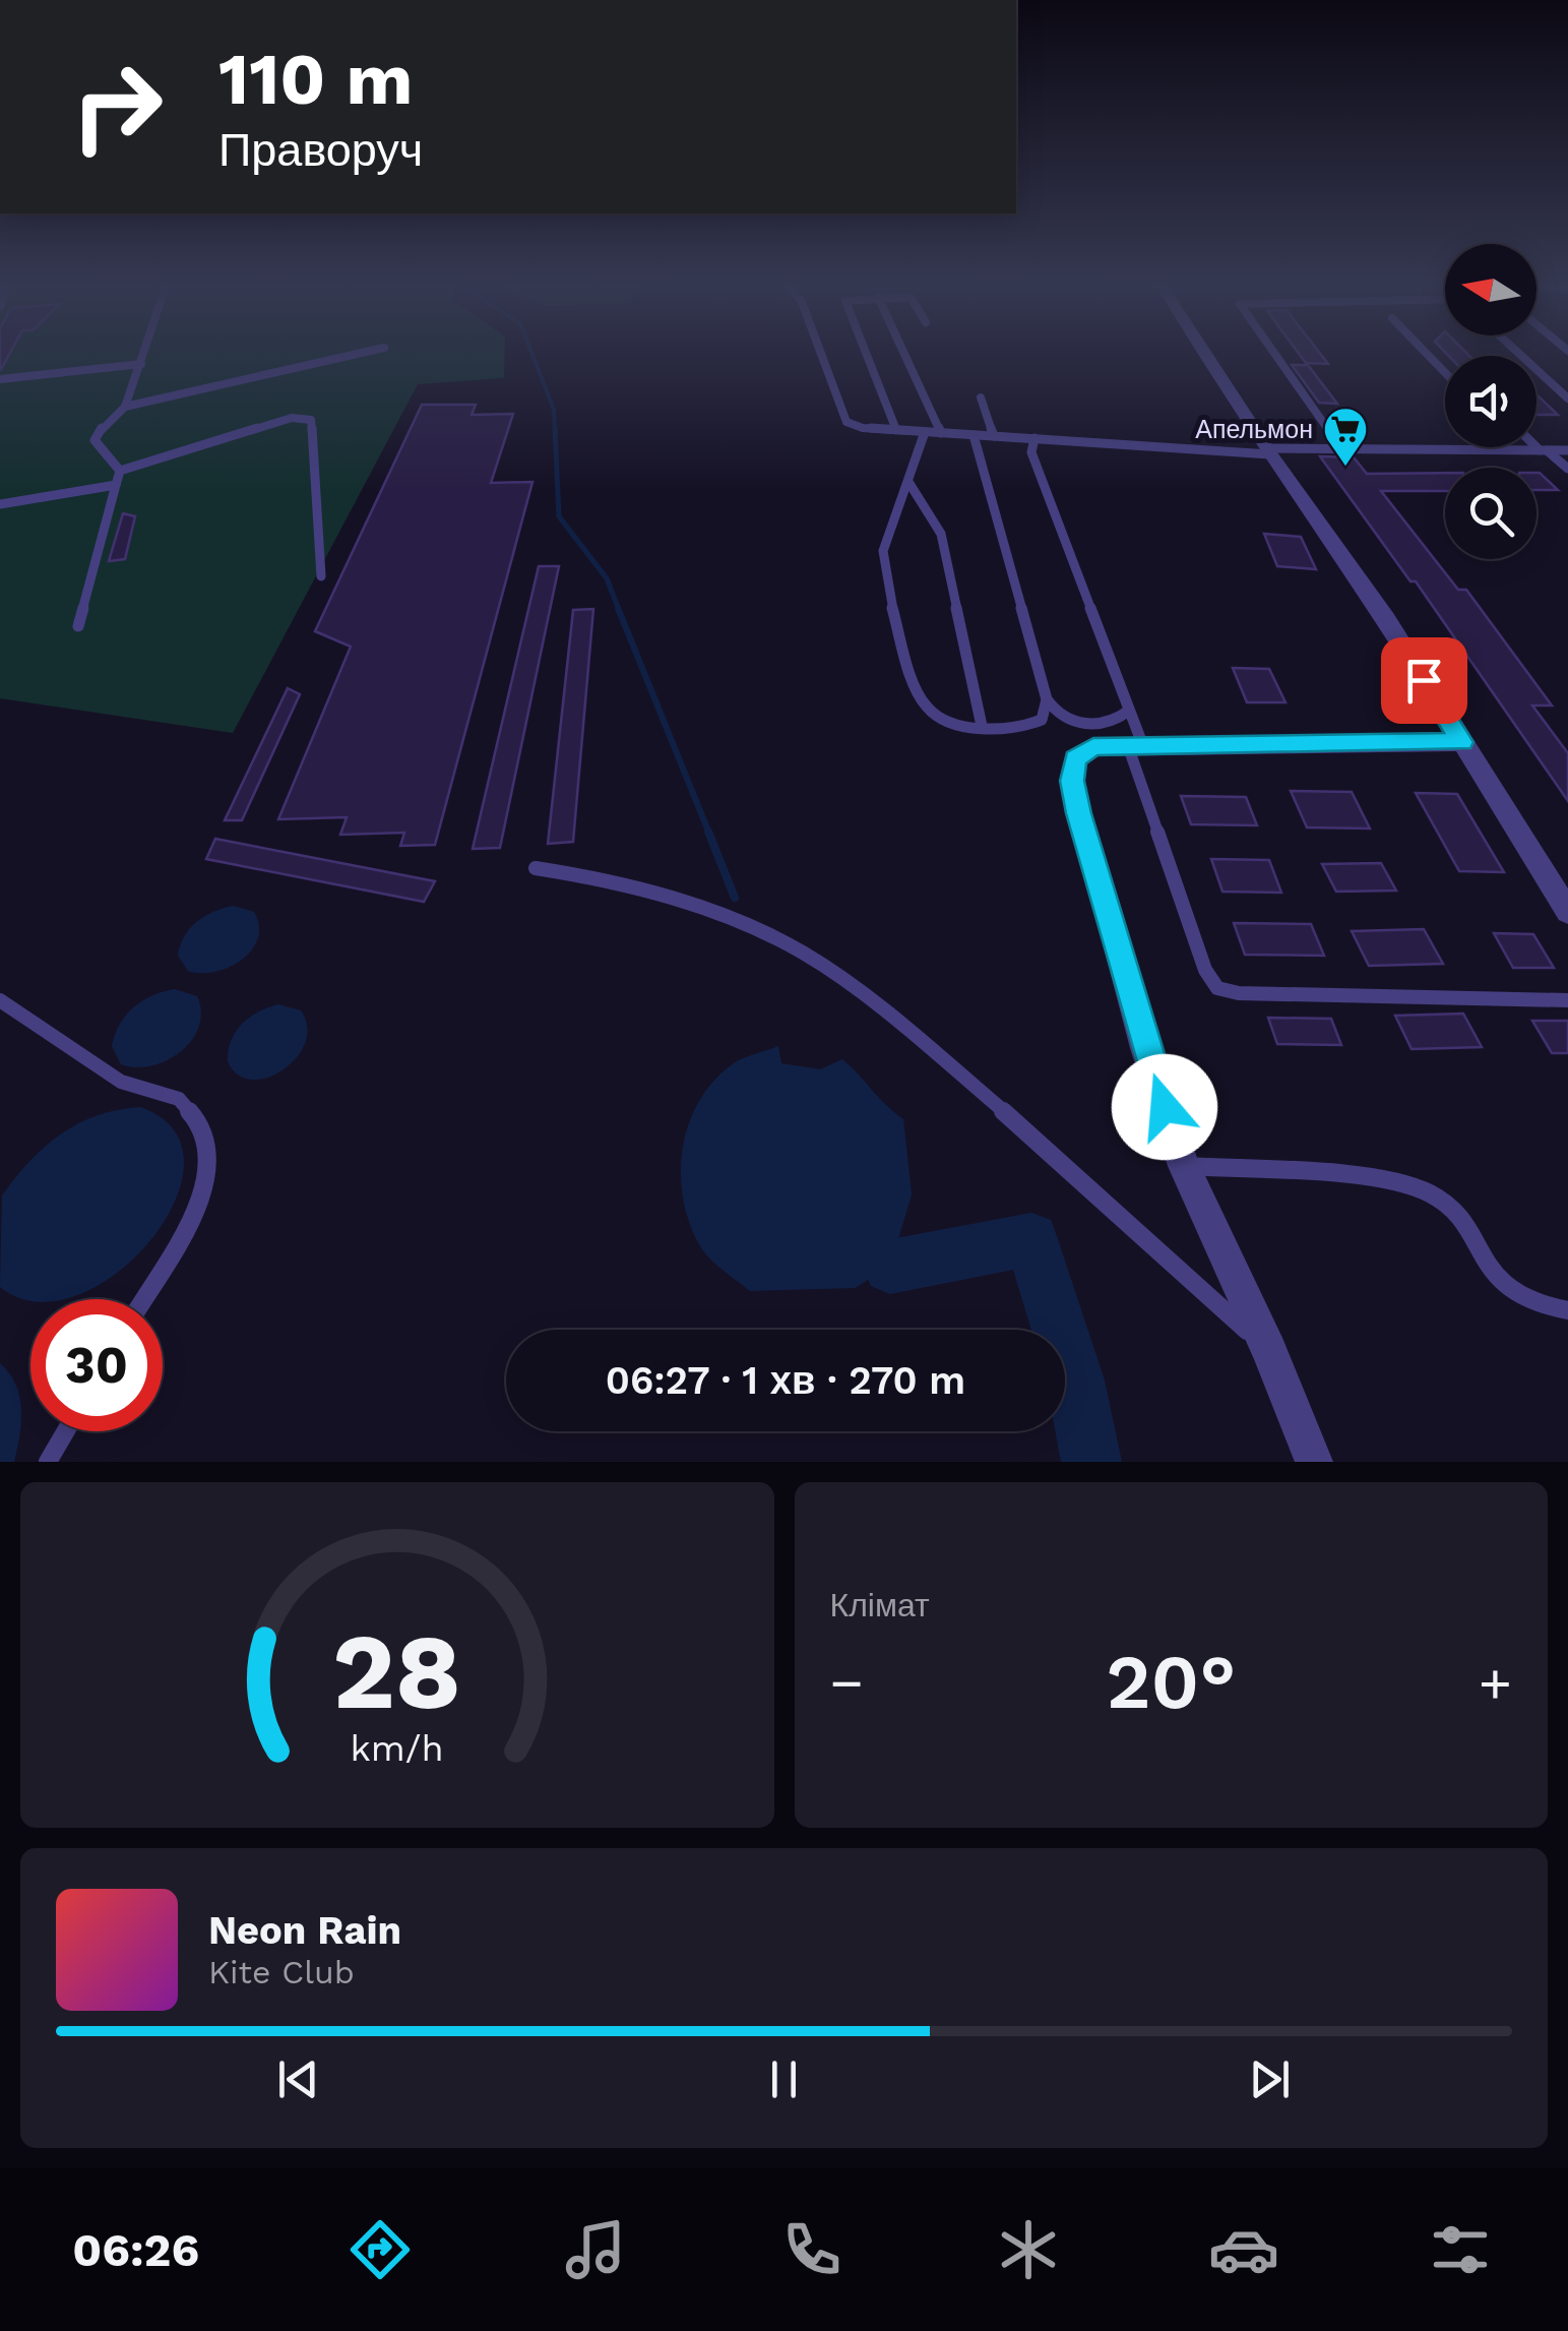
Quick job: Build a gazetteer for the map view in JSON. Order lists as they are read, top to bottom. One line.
{"places":{"supermarket":["Апельмон"]},"north":"left","page":{"turn":["110 m","Праворуч"],"limit":"30","trip":"06:27 · 1 хв · 270 m","tile":"Клімат","heat":["−","20°","+"],"song":["Neon Rain","Kite Club"],"tabs":"06:26","gauge":["28","km/h"]}}
